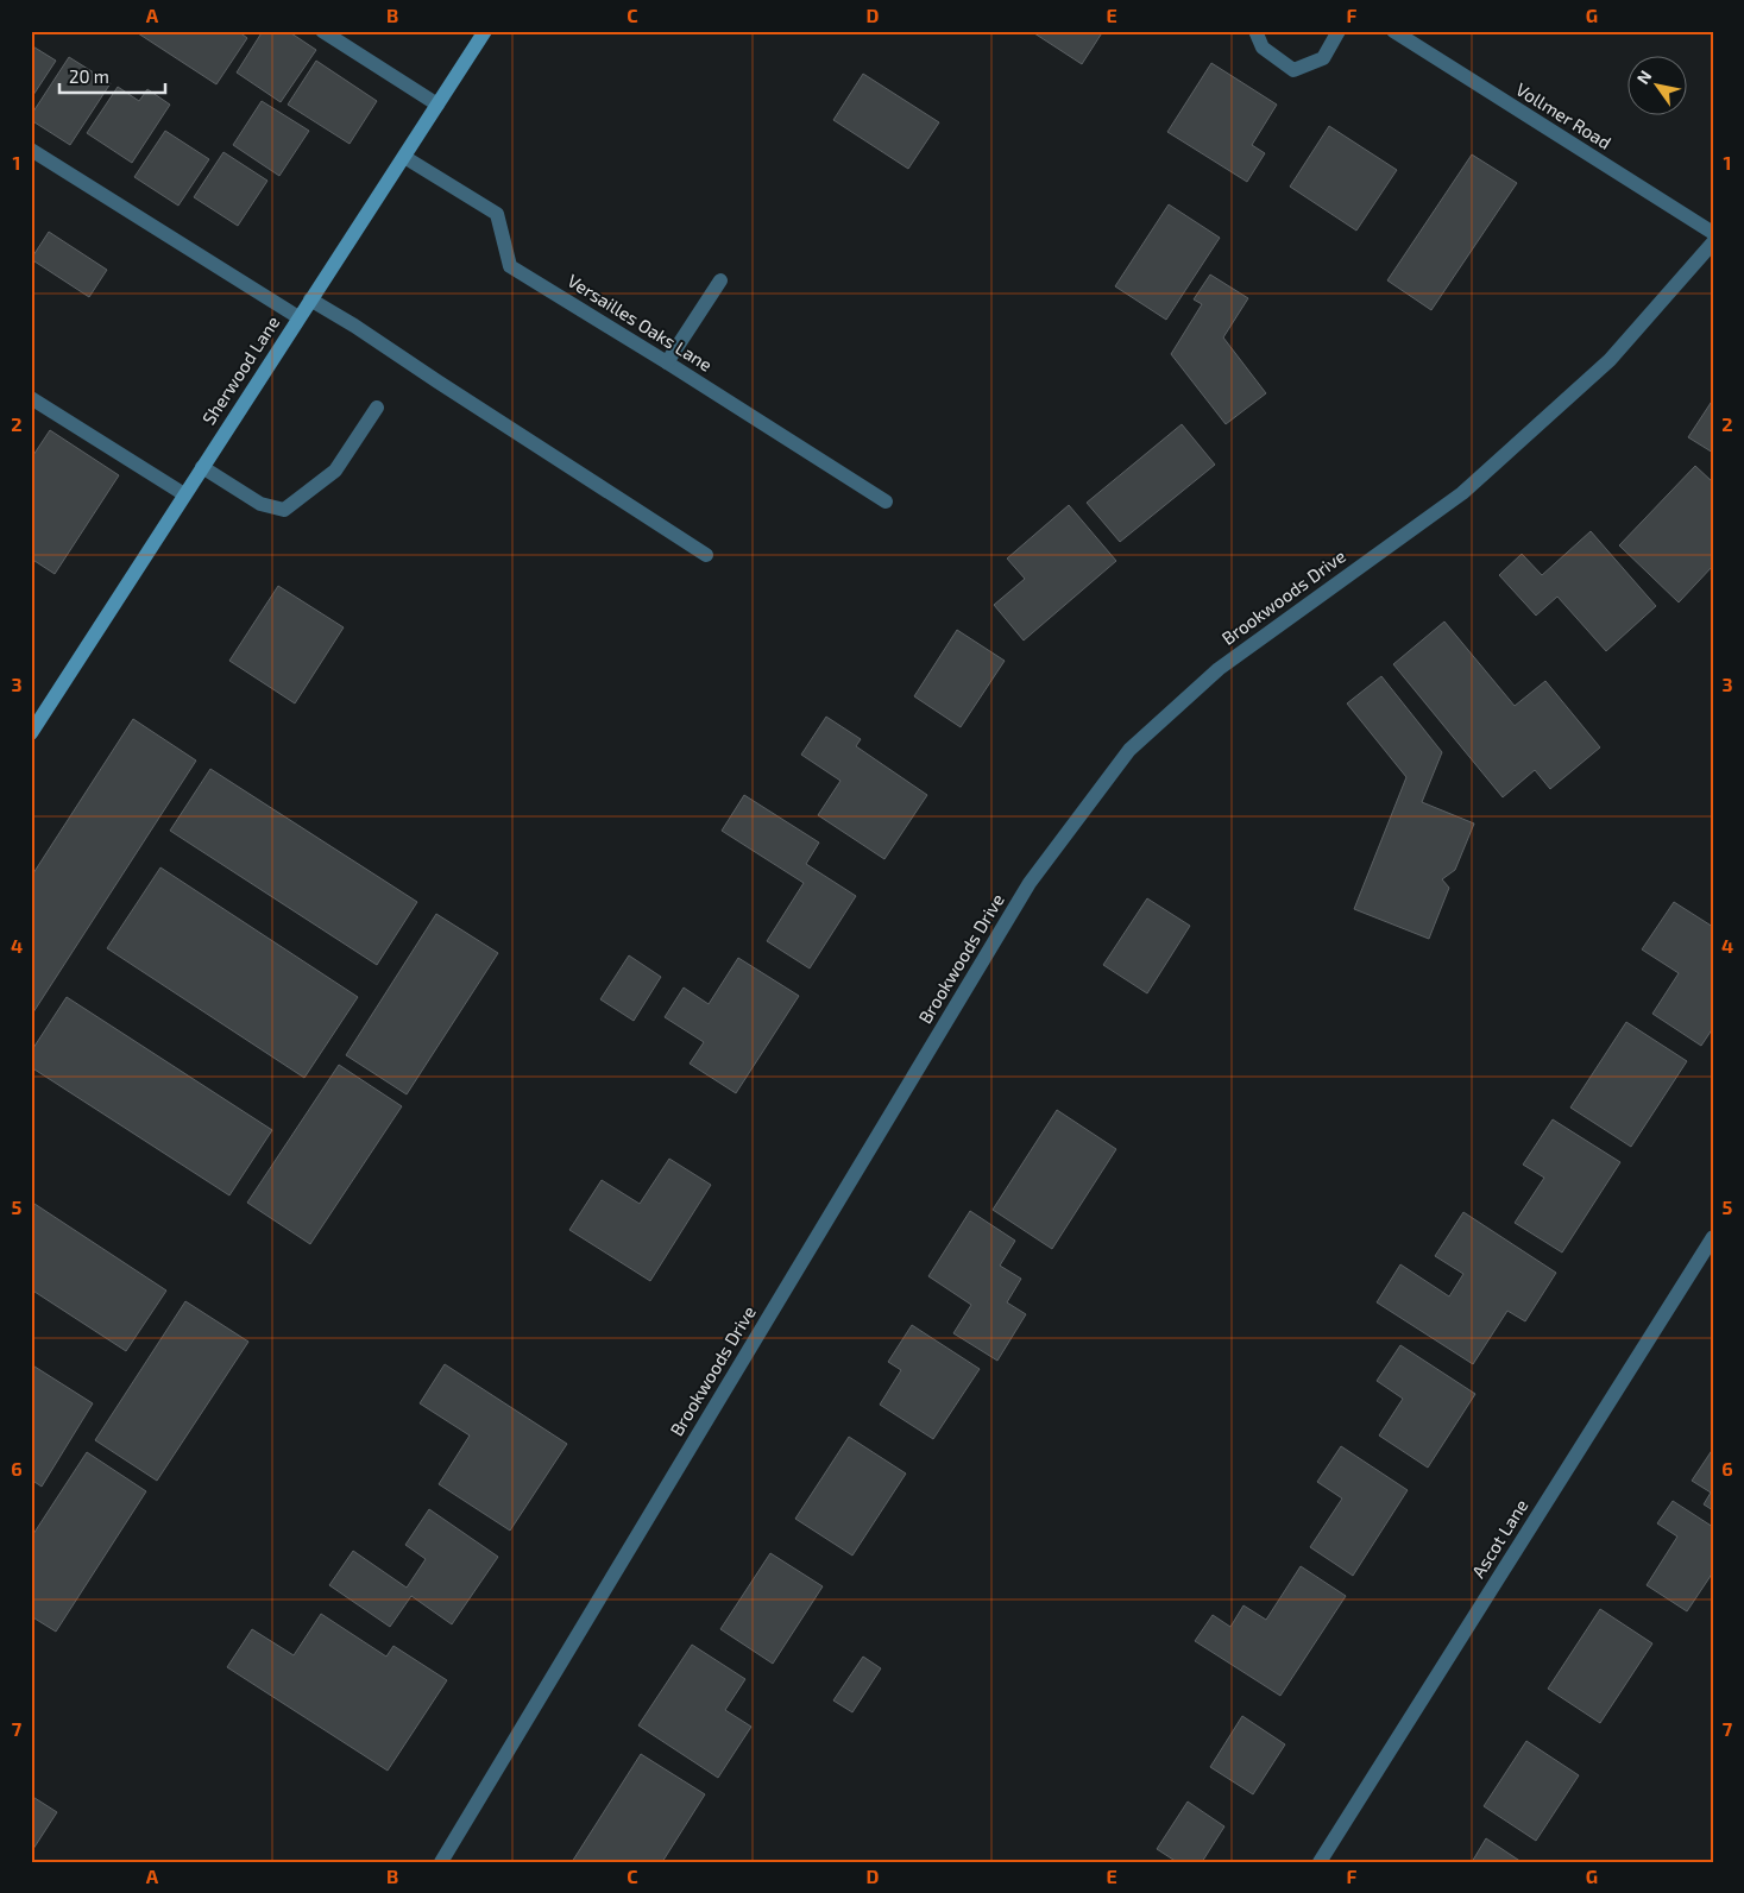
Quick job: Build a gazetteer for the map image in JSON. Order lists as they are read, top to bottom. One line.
{"streets":{"street":["Vollmer Road","Versailles Oaks Lane","Sherwood Lane","Brookwoods Drive","Ascot Lane"]},"crossings":[["Versailles Oaks Lane","Sherwood Lane"]],"scale_bar":"20 m","north":"top left","grid":{"columns":["A","B","C","D","E","F","G"],"rows":["1","2","3","4","5","6","7"]}}
